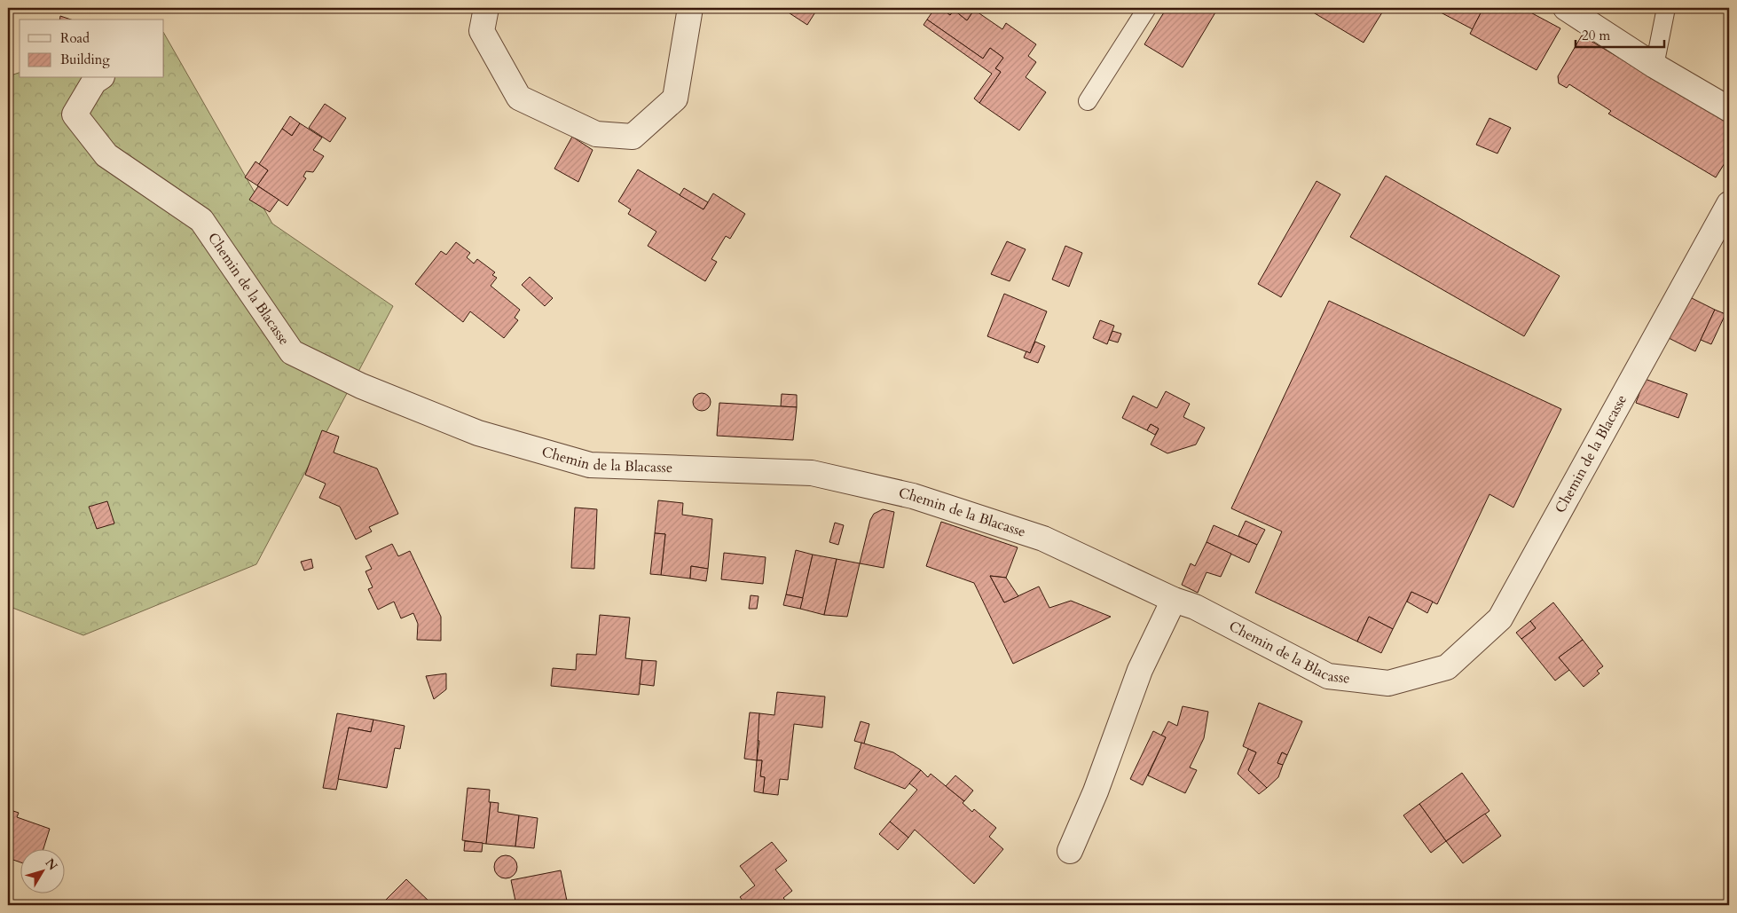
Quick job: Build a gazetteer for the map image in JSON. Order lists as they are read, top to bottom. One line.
{"streets":{"street":["Chemin de la Blacasse"]},"legend":["Road","Building"],"scale_bar":"20 m","north":"top right"}
